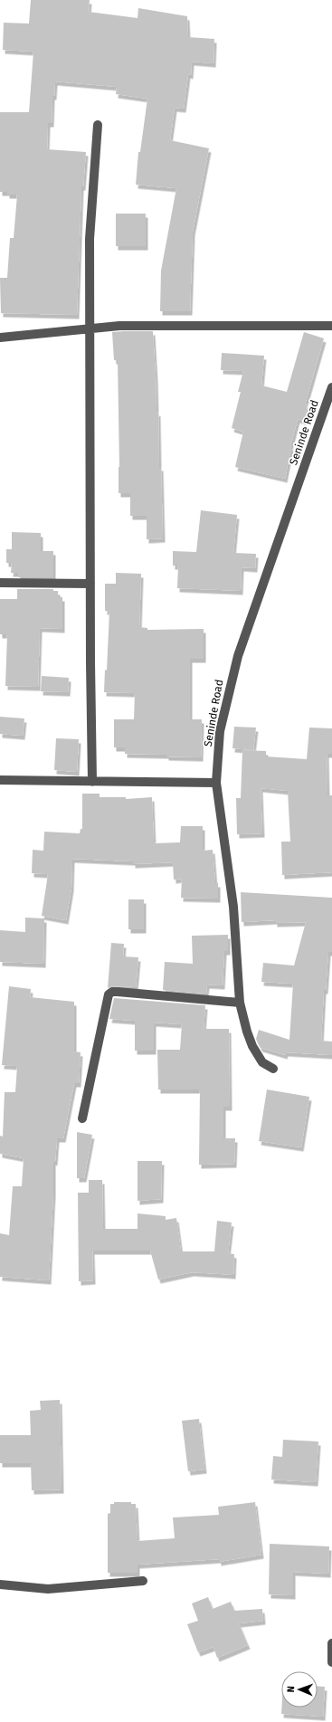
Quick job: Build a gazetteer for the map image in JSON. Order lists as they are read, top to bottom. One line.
{"streets":{"street":["Seninde Road"]},"north":"left"}
